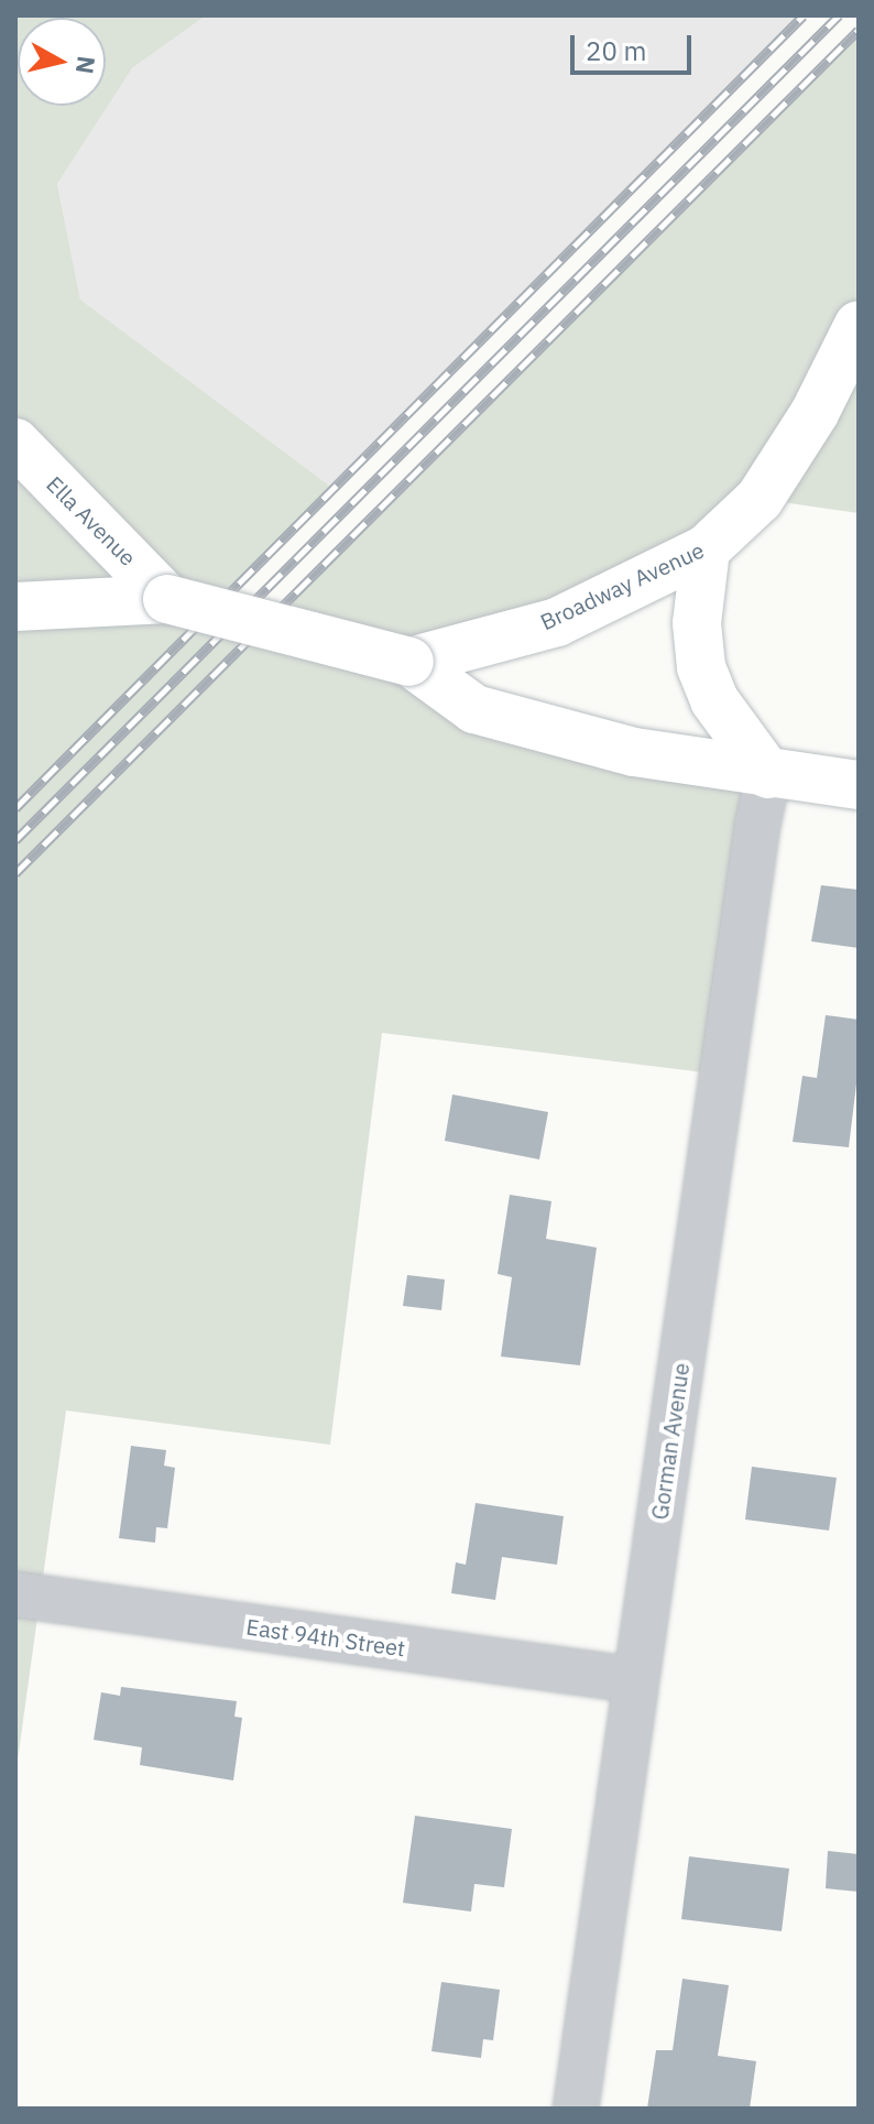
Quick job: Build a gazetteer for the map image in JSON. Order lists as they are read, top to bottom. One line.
{"streets":{"main road":["Ella Avenue","Broadway Avenue"],"street":["Gorman Avenue","East 94th Street"]},"crossings":[["Ella Avenue","Broadway Avenue"],["Gorman Avenue","East 94th Street"]],"scale_bar":"20 m","north":"right"}
